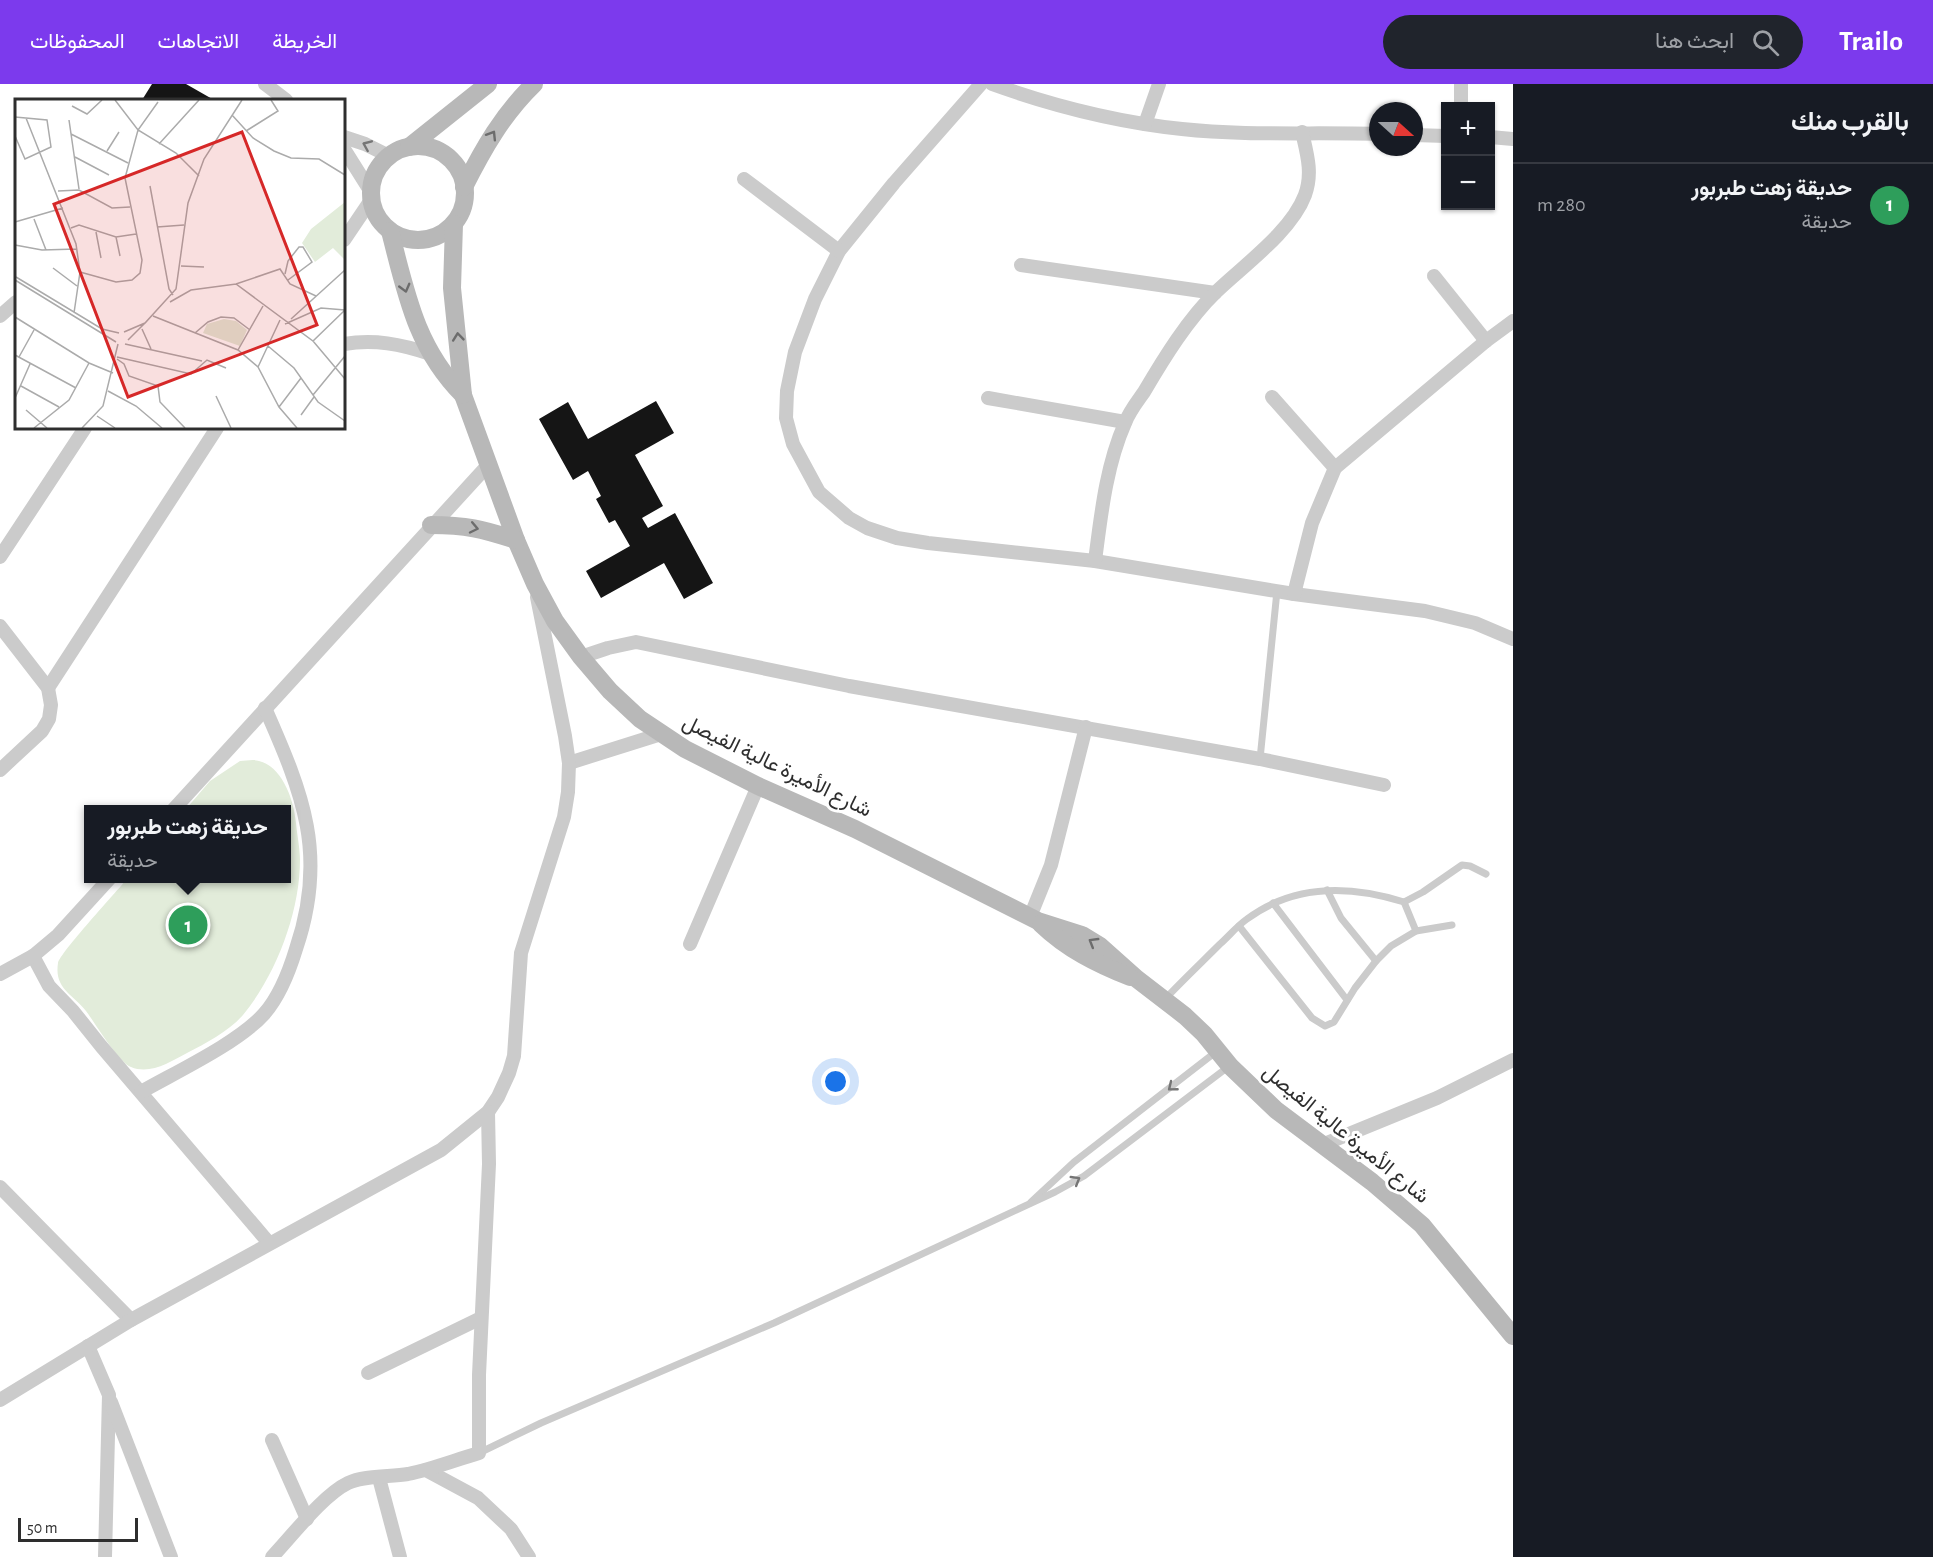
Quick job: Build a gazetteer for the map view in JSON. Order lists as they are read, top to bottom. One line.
{"streets":{"street":["شارع الأميرة عالية الفيصل"]},"scale_bar":"50 m","north":"right","page":{"header":"Trailo","search":"ابحث هنا","nav":["الخريطة","الاتجاهات","المحفوظات"],"heading":"بالقرب منك","map_buttons":["+","−"],"list":[{"mark":"1","name":"حديقة زهت طبربور","note":"حديقة","value":"280 m"}],"popup":["حديقة زهت طبربور","حديقة"],"pins":"1","scale":"50 m"}}
